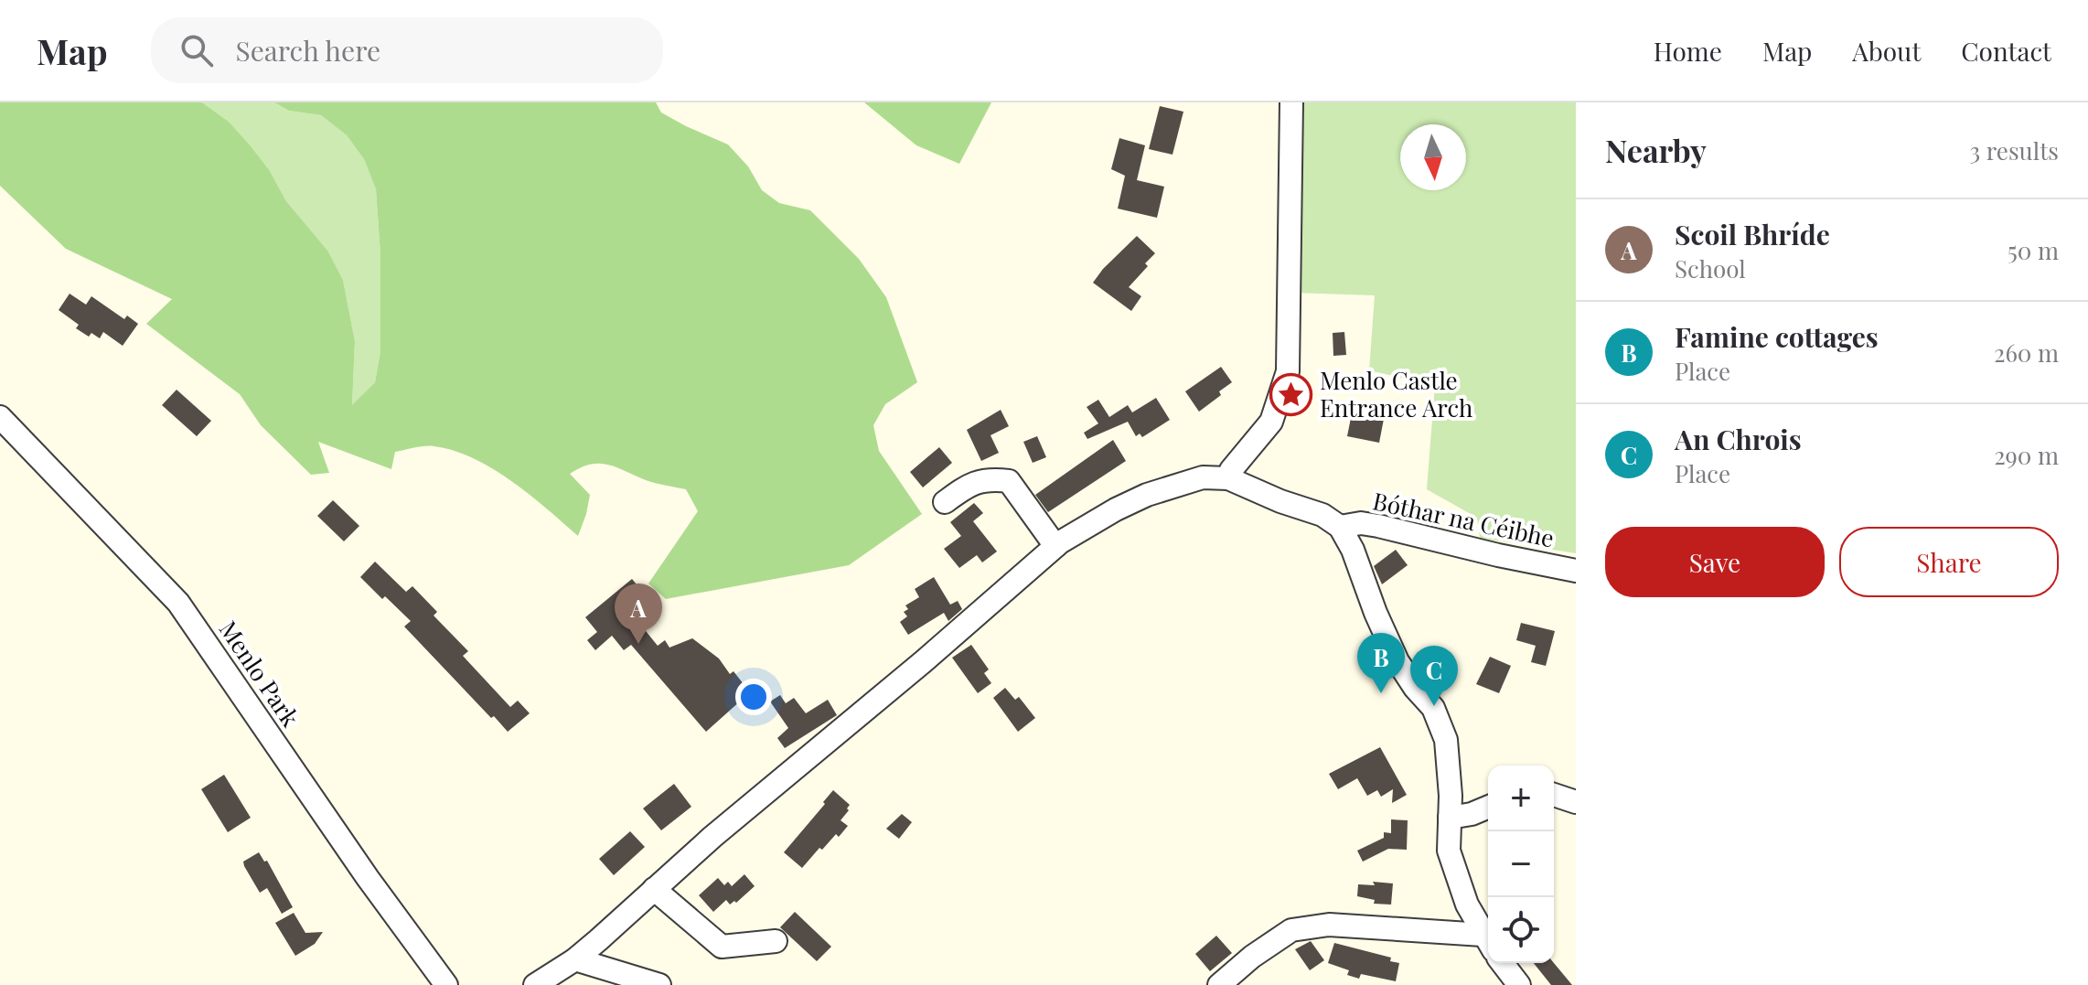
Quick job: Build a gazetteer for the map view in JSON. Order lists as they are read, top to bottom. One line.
{"streets":{"street":["Bóthar na Céibhe","Menlo Park"]},"places":{"place":["Menlo Castle Entrance Arch"]},"north":"bottom","page":{"header":"Map","search":"Search here","nav":["Home","Map","About","Contact"],"heading":["Nearby","3 results"],"list":[{"mark":"A","name":"Scoil Bhríde","note":"School","value":"50 m"},{"mark":"B","name":"Famine cottages","note":"Place","value":"260 m"},{"mark":"C","name":"An Chrois","note":"Place","value":"290 m"}],"buttons":["Save","Share"],"pins":["A","B","C"],"map_buttons":["+","−"]}}
